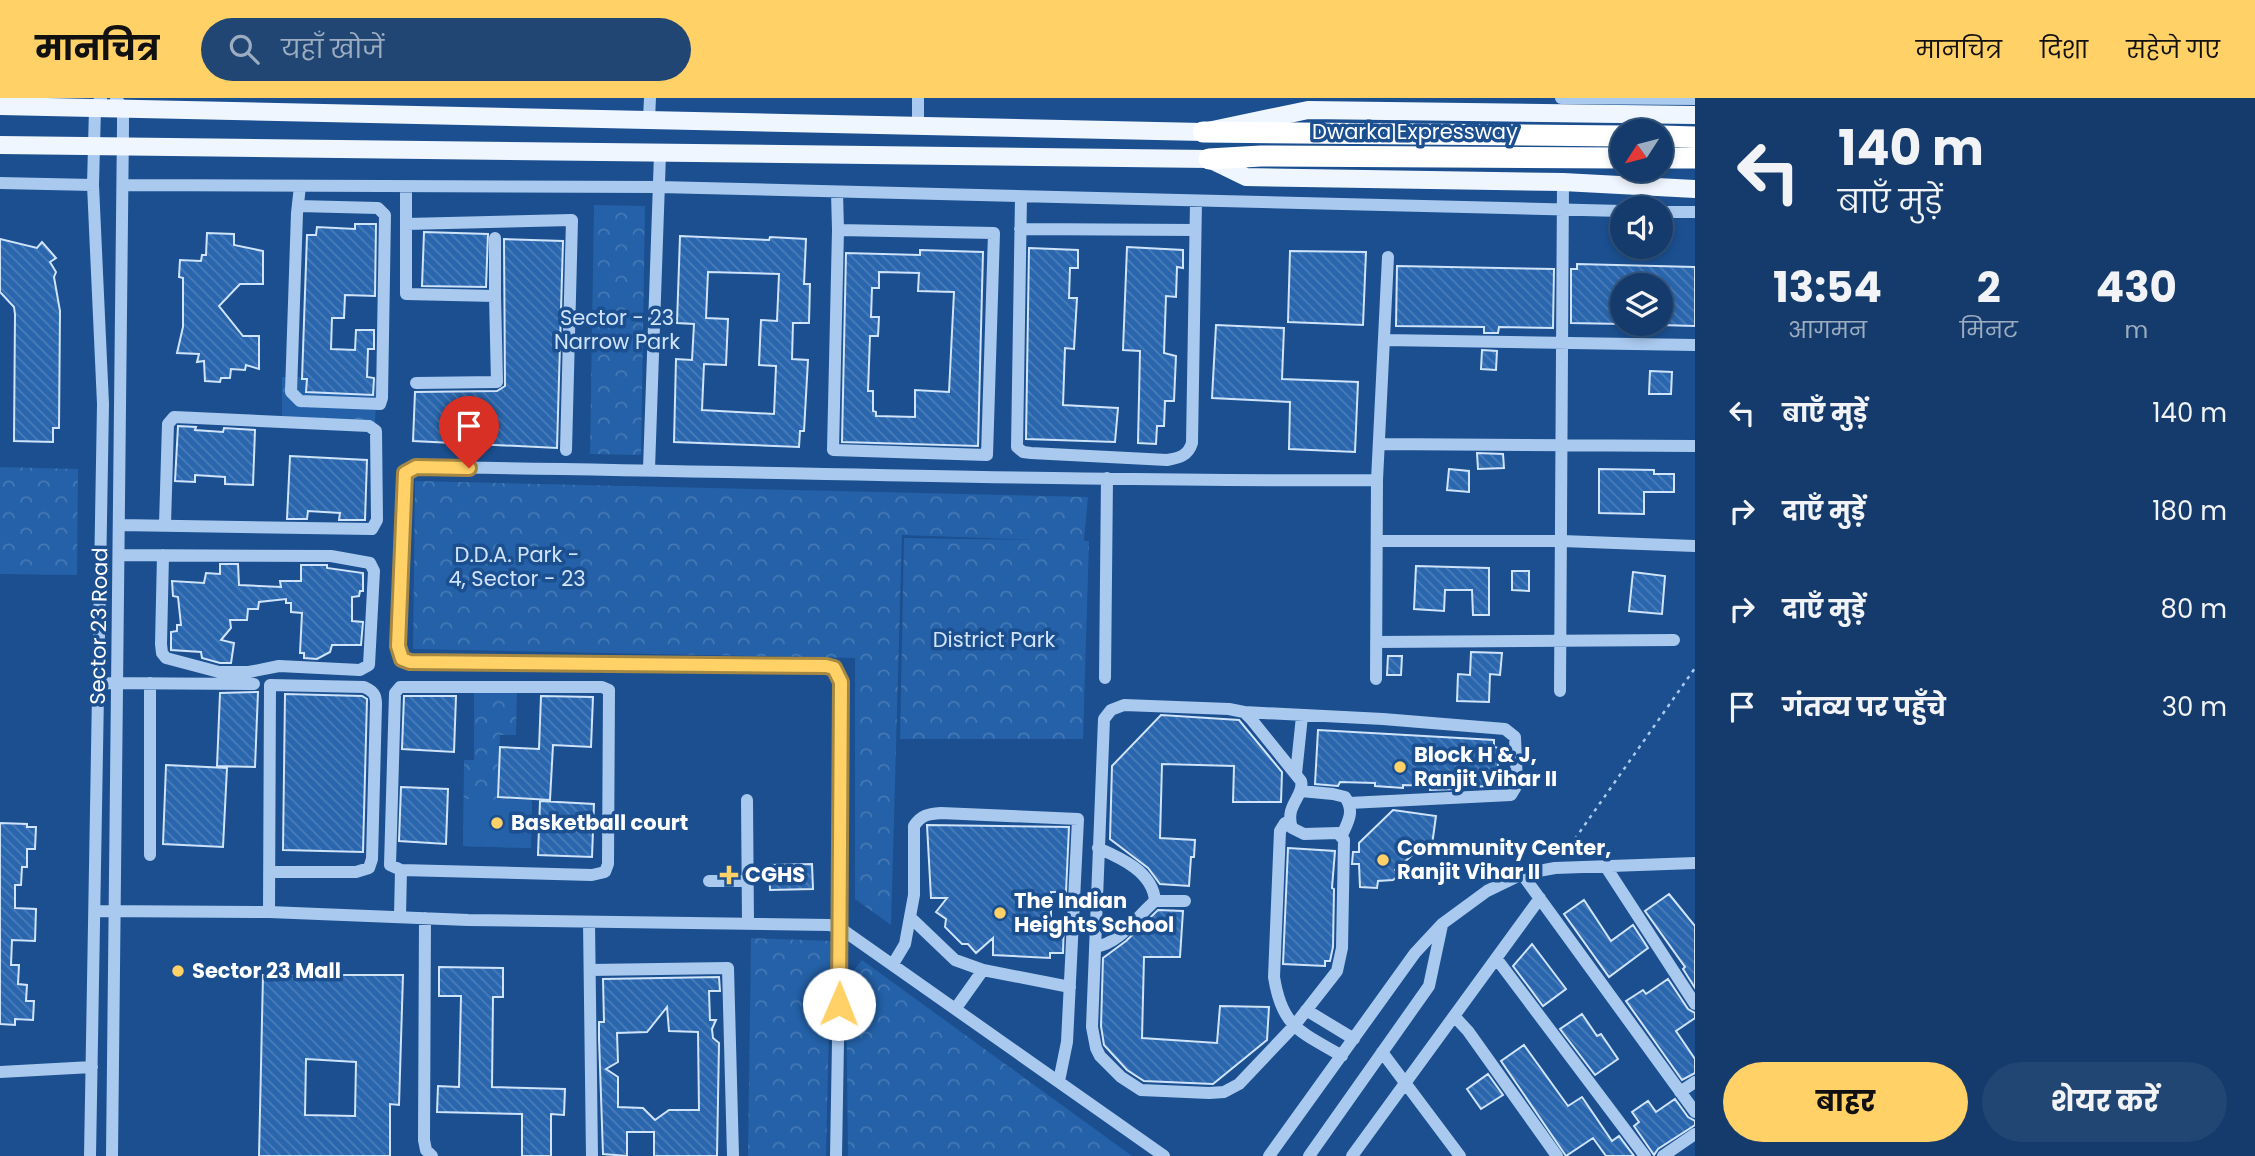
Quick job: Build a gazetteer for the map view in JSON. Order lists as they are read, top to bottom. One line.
{"streets":{"highway":["Dwarka Expressway"],"street":["Sector 23 Road"]},"parks":["Sector - 23 Narrow Park","D.D.A. Park - 4, Sector - 23","District Park"],"places":{"other":["Block H & J, Ranjit Vihar II","Basketball court","Community Center, Ranjit Vihar II","The Indian Heights School","Sector 23 Mall"],"health":["CGHS"]},"north":"bottom left","page":{"header":"मानचित्र","search":"यहाँ खोजें","nav":["मानचित्र","दिशा","सहेजे गए"],"turn":["140 m","बाएँ मुड़ें"],"eta":["13:54","आगमन","2","मिनट","430","m"],"list":[{"name":"बाएँ मुड़ें","value":"140 m"},{"name":"दाएँ मुड़ें","value":"180 m"},{"name":"दाएँ मुड़ें","value":"80 m"},{"name":"गंतव्य पर पहुँचे","value":"30 m"}],"buttons":["बाहर","शेयर करें"]}}
